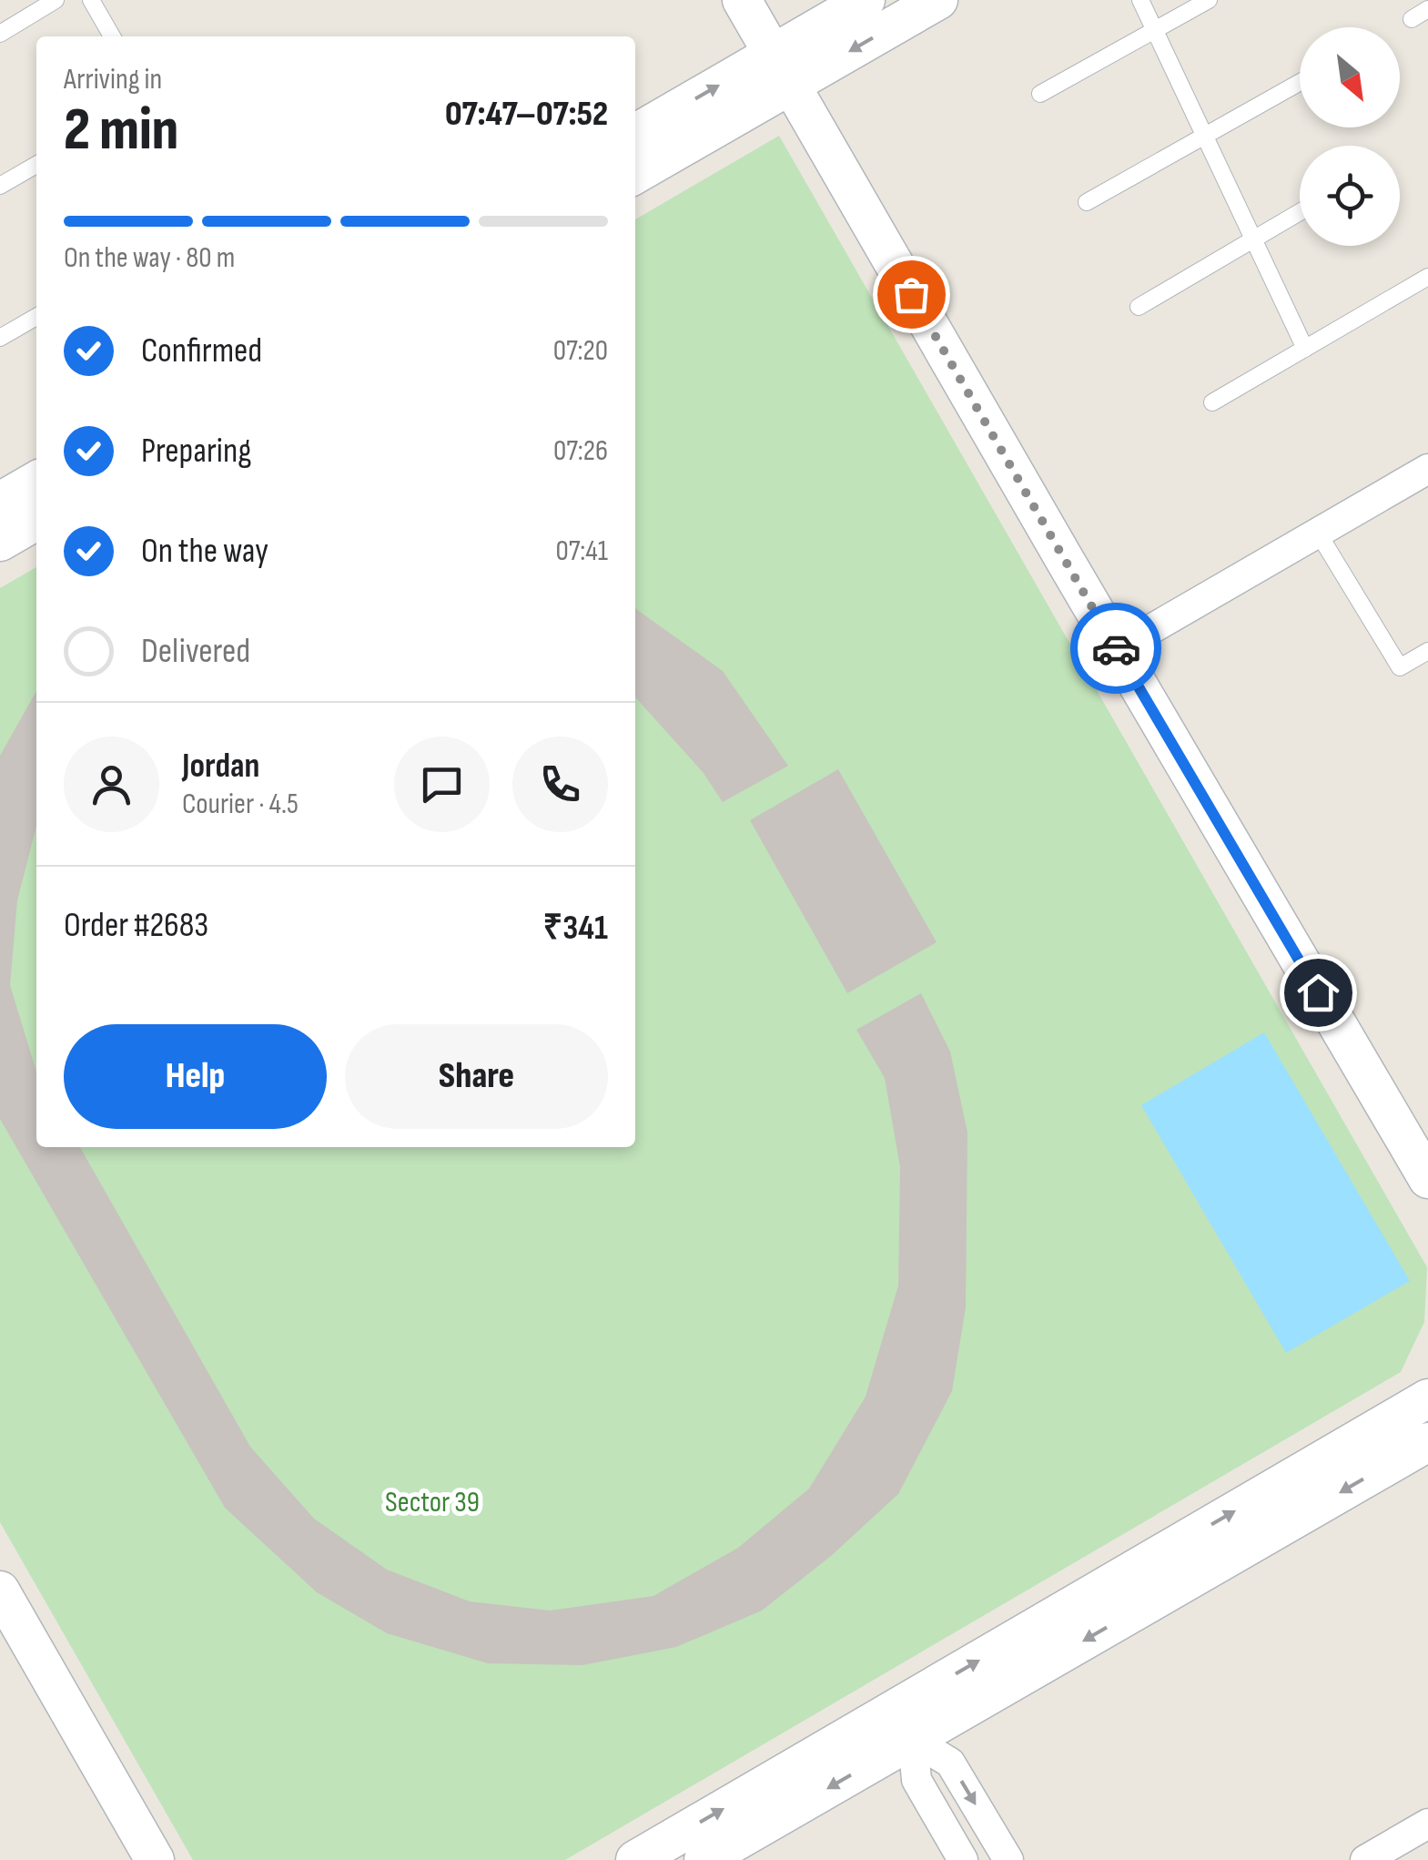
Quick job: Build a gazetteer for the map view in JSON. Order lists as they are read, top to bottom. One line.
{"parks":["Sector 39"],"north":"bottom right","page":{"heading":["2 min","Arriving in","07:47–07:52"],"panel":["Jordan","Courier · 4.5","Order #2683","₹341"],"bar":"On the way · 80 m","list":[["Confirmed","07:20"],["Preparing","07:26"],["On the way","07:41"],"Delivered"],"buttons":["Help","Share"]}}
